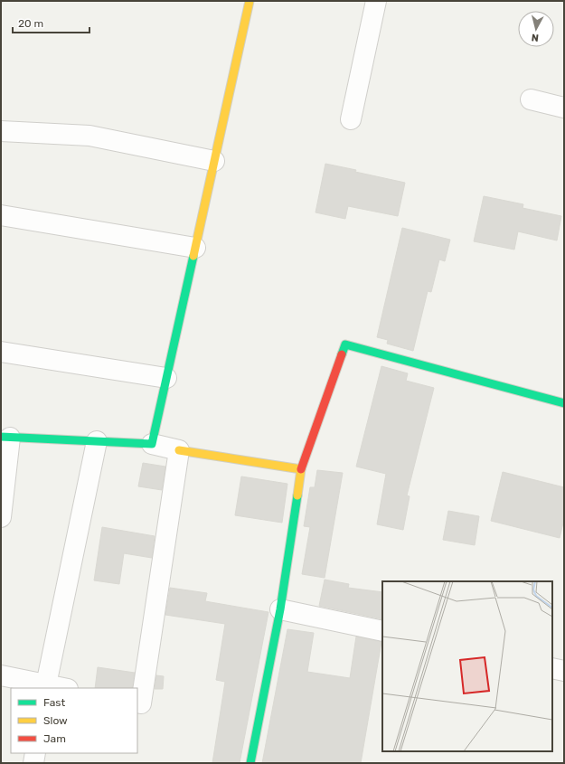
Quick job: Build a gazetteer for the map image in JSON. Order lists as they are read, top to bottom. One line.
{"legend":["Fast","Slow","Jam"],"scale_bar":"20 m","north":"bottom"}
